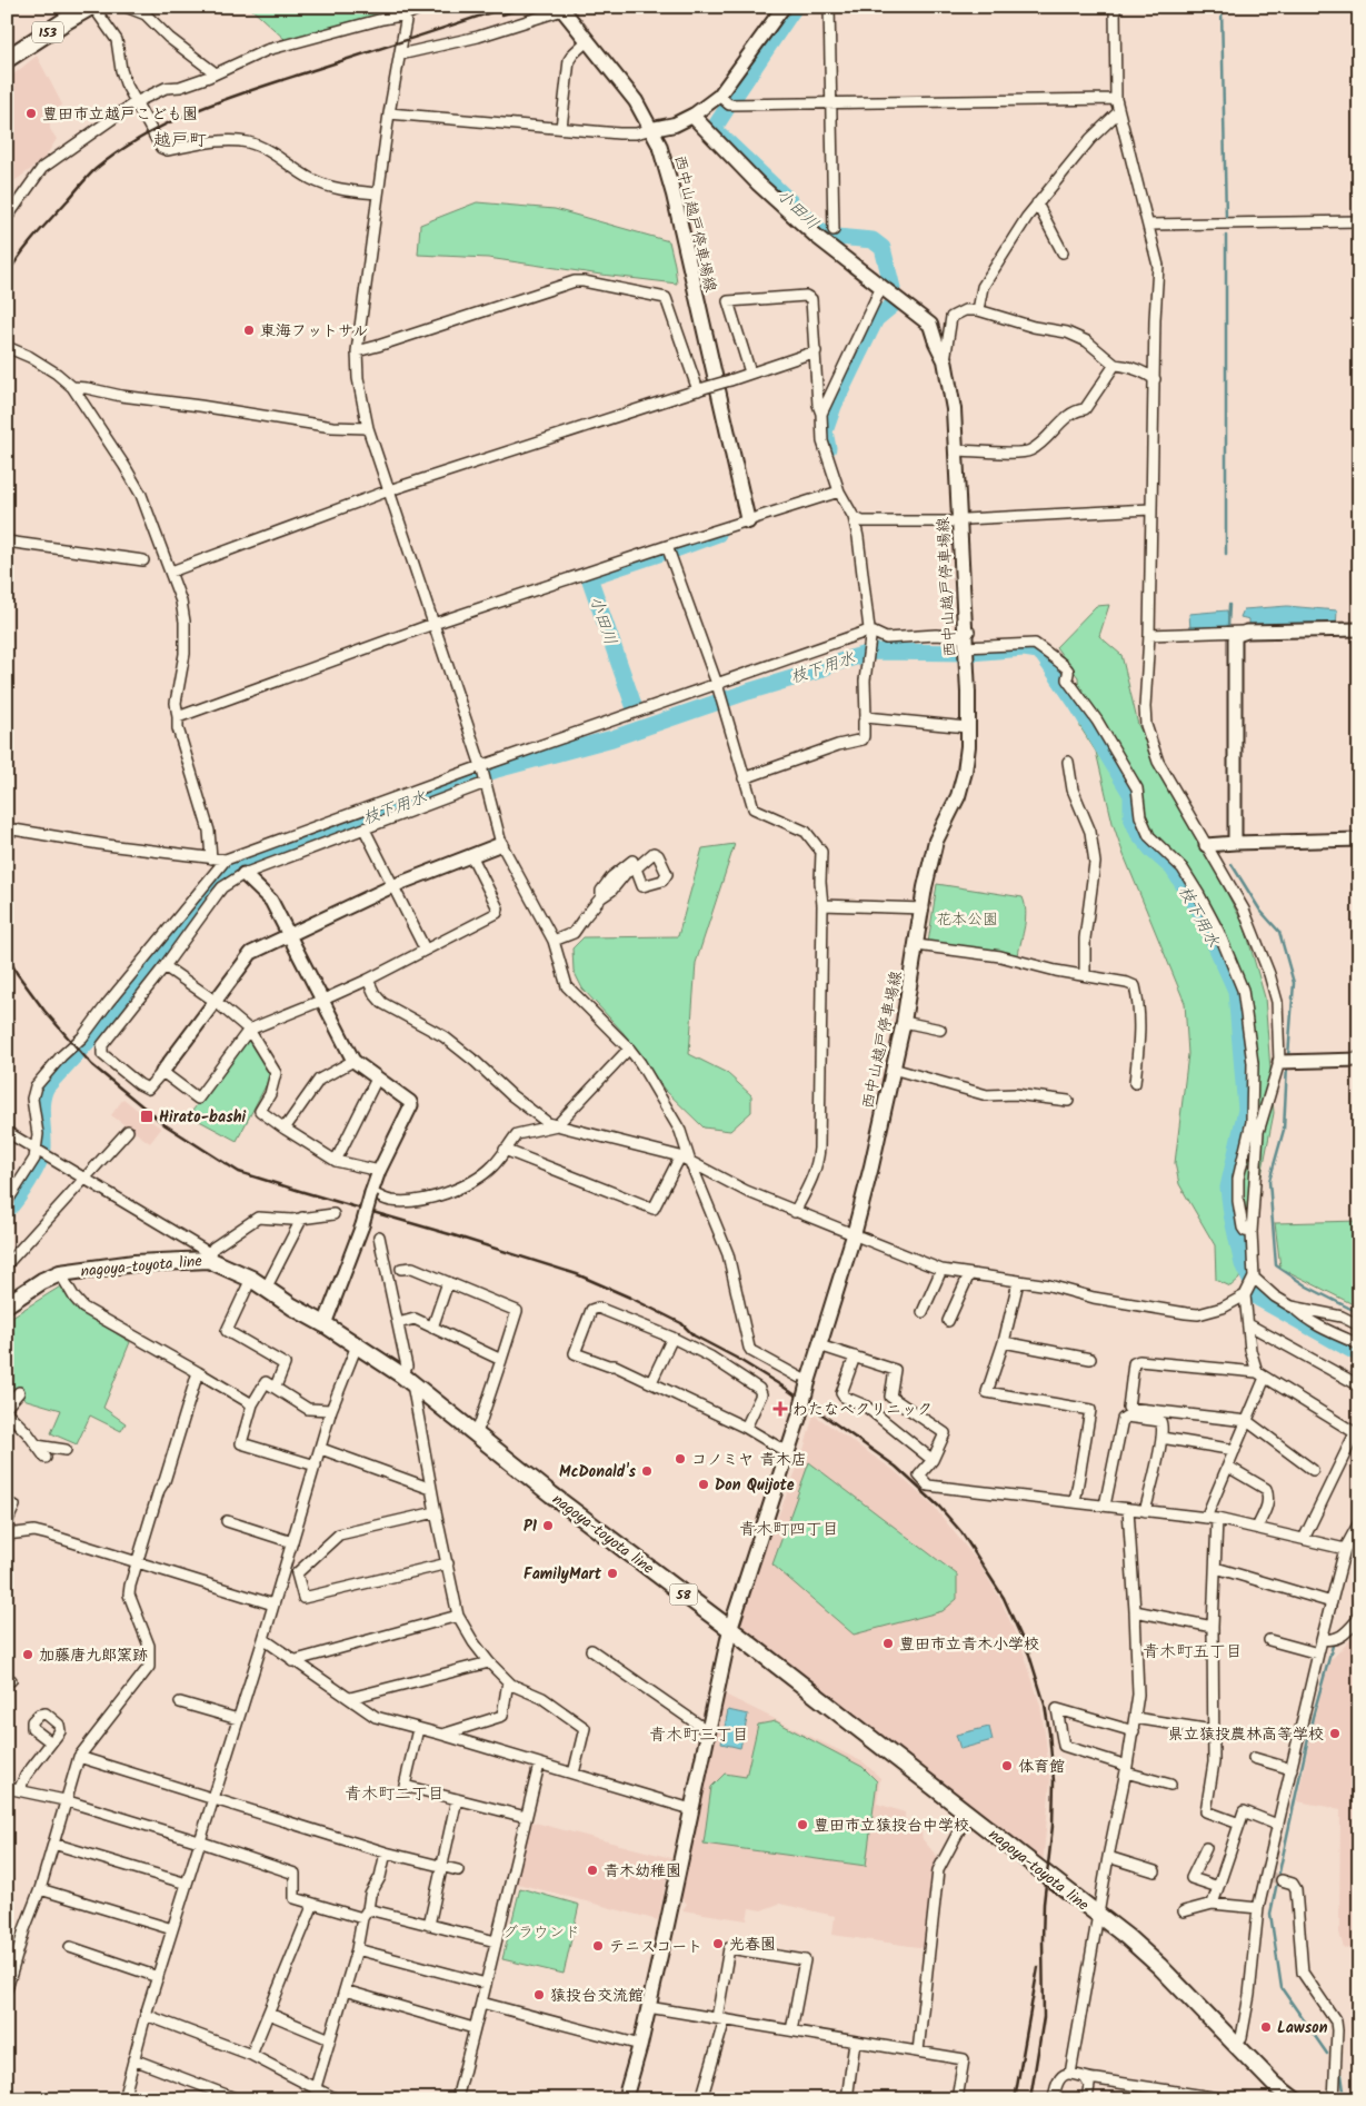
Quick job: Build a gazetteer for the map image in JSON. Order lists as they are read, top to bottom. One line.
{"streets":{"highway":["153"],"main road":["西中山越戸停車場線","nagoya-toyota line","58"]},"crossings":[["西中山越戸停車場線","nagoya-toyota line"]],"districts":["越戸町","青木町四丁目","青木町五丁目","青木町三丁目","青木町二丁目"],"water":["小田川","枝下用水"],"parks":["花本公園","グラウンド"],"places":{"other":["豊田市立越戸こども園","東海フットサル","コノミヤ 青木店","McDonald's","Don Quijote","P1","FamilyMart","豊田市立青木小学校","加藤唐九郎窯跡","県立猿投農林高等学校","体育館","豊田市立猿投台中学校","青木幼稚園","光春園","テニスコート","猿投台交流館","Lawson"],"transit":["Hirato-bashi"],"health":["わたなべクリニック"]}}
